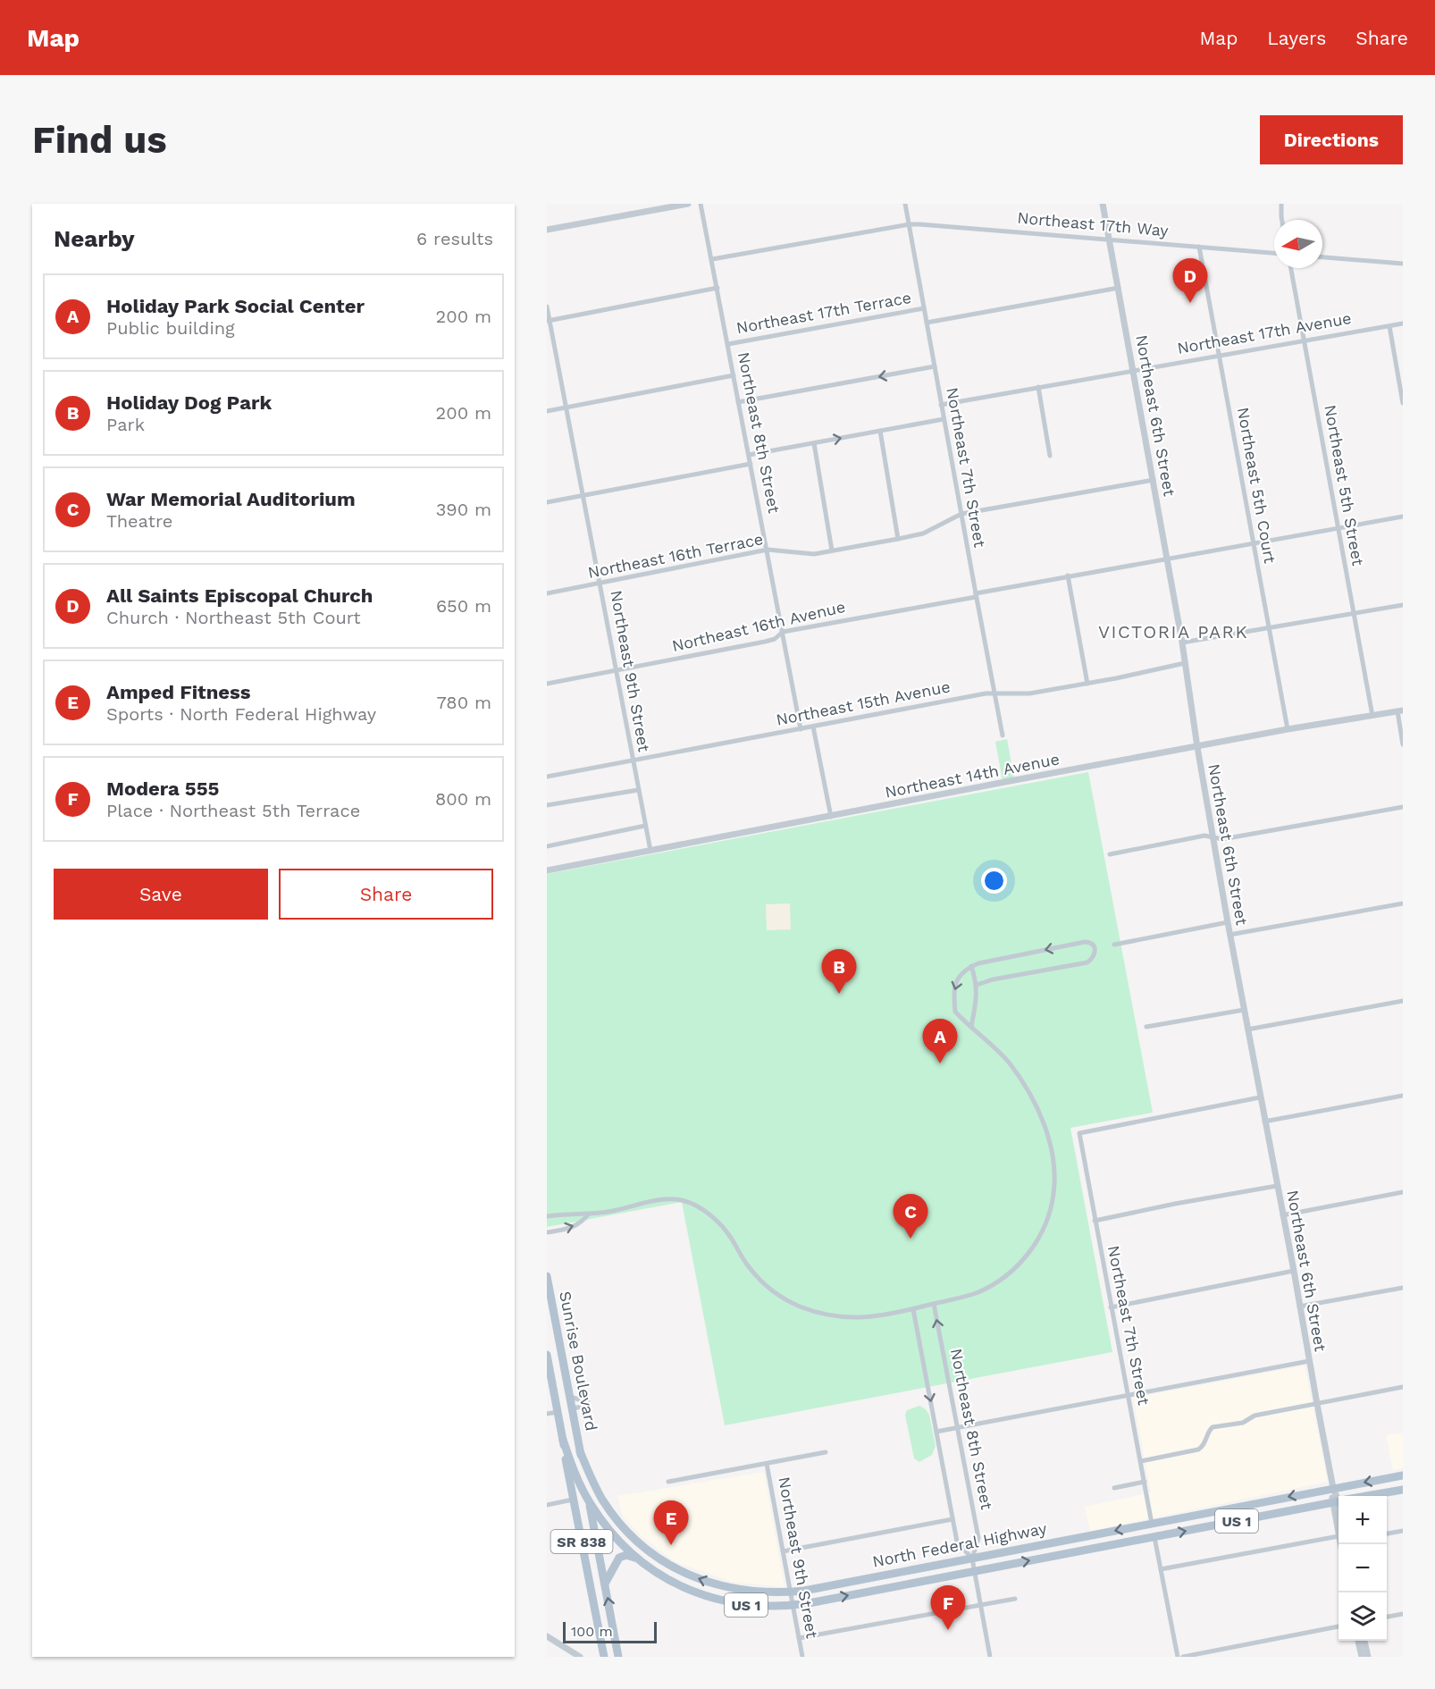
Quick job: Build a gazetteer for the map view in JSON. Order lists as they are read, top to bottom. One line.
{"streets":{"main road":["Sunrise Boulevard","US 1","SR 838","North Federal Highway"],"street":["Northeast 17th Way","Northeast 17th Terrace","Northeast 17th Avenue","Northeast 6th Street","Northeast 8th Street","Northeast 7th Street","Northeast 5th Court","Northeast 5th Street","Northeast 16th Terrace","Northeast 16th Avenue","Northeast 9th Street","Northeast 15th Avenue","Northeast 14th Avenue"]},"crossings":[["Northeast 17th Way","Northeast 6th Street"],["Northeast 17th Way","Northeast 8th Street"],["Northeast 17th Way","Northeast 7th Street"],["Northeast 17th Way","Northeast 5th Court"],["Northeast 17th Terrace","Northeast 6th Street"],["Northeast 17th Terrace","Northeast 8th Street"],["Northeast 17th Terrace","Northeast 7th Street"],["Northeast 17th Avenue","Northeast 6th Street"],["Northeast 17th Avenue","Northeast 7th Street"],["Northeast 17th Avenue","Northeast 5th Court"],["Northeast 17th Avenue","Northeast 5th Street"],["Northeast 6th Street","Northeast 7th Street"],["Northeast 6th Street","Northeast 16th Terrace"],["Northeast 6th Street","Northeast 16th Avenue"],["Northeast 6th Street","Northeast 15th Avenue"],["Northeast 6th Street","Northeast 14th Avenue"],["Northeast 6th Street","North Federal Highway"],["Northeast 8th Street","Northeast 16th Terrace"],["Northeast 8th Street","Northeast 16th Avenue"],["Northeast 8th Street","Northeast 15th Avenue"],["Northeast 8th Street","North Federal Highway"],["Northeast 7th Street","Northeast 16th Terrace"],["Northeast 7th Street","Northeast 16th Avenue"],["Northeast 7th Street","Northeast 15th Avenue"],["Northeast 7th Street","North Federal Highway"],["Northeast 5th Court","Northeast 16th Avenue"],["Northeast 5th Court","Northeast 14th Avenue"],["Northeast 5th Street","Northeast 16th Avenue"],["Northeast 5th Street","Northeast 14th Avenue"],["Northeast 16th Terrace","Northeast 9th Street"],["Northeast 16th Avenue","Northeast 9th Street"],["Northeast 9th Street","Northeast 15th Avenue"],["Northeast 9th Street","Northeast 14th Avenue"],["Northeast 9th Street","North Federal Highway"],["Sunrise Boulevard","SR 838"],["Sunrise Boulevard","North Federal Highway"],["SR 838","North Federal Highway"]],"districts":["VICTORIA PARK"],"scale_bar":"100 m","north":"left","page":{"header":"Map","nav":["Map","Layers","Share"],"buttons":["Directions",["Save","Share"]],"title":"Find us","heading":["Nearby","6 results"],"pins":["D","B","A","C","E","F"],"list":[{"mark":"A","name":"Holiday Park Social Center","note":"Public building","value":"200 m"},{"mark":"B","name":"Holiday Dog Park","note":"Park","value":"200 m"},{"mark":"C","name":"War Memorial Auditorium","note":"Theatre","value":"390 m"},{"mark":"D","name":"All Saints Episcopal Church","note":"Church · Northeast 5th Court","value":"650 m"},{"mark":"E","name":"Amped Fitness","note":"Sports · North Federal Highway","value":"780 m"},{"mark":"F","name":"Modera 555","note":"Place · Northeast 5th Terrace","value":"800 m"}],"map_buttons":["+","−"],"scale":"100 m"}}
